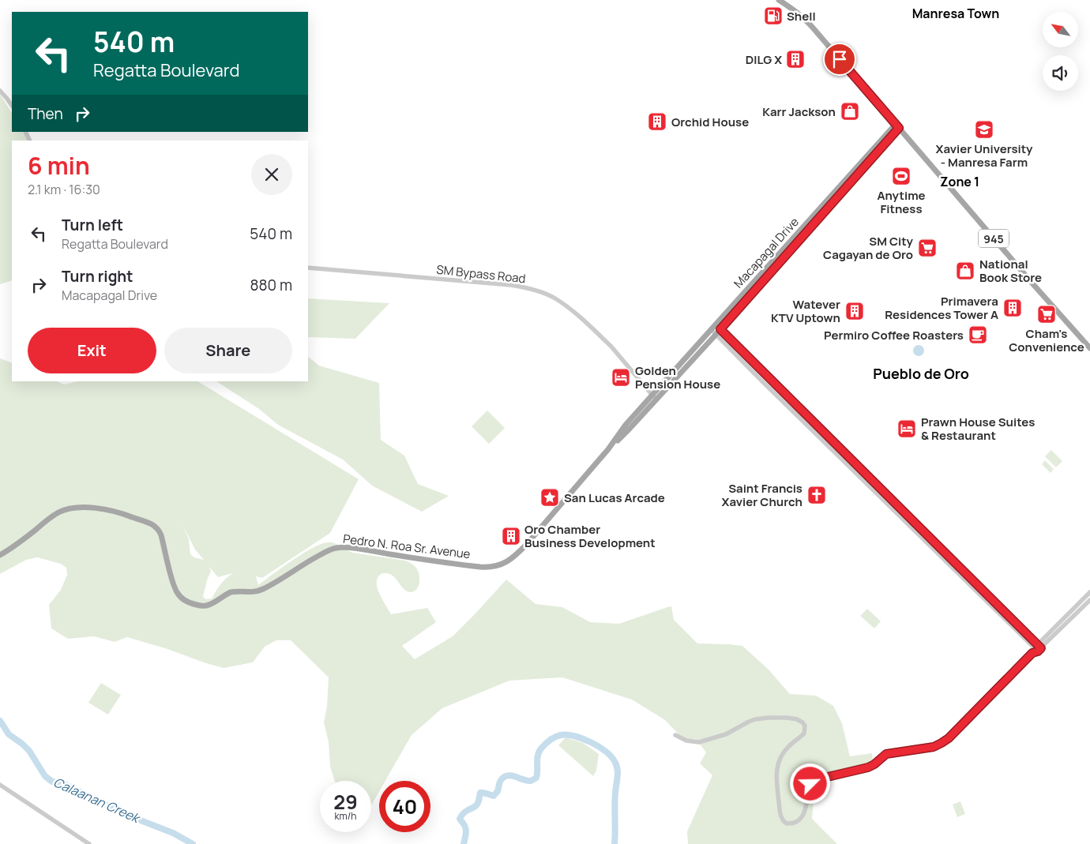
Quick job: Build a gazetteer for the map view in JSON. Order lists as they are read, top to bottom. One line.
{"streets":{"main road":["945","Macapagal Drive","Pedro N. Roa Sr. Avenue"],"street":["SM Bypass Road"]},"crossings":[["945","Macapagal Drive"],["Macapagal Drive","SM Bypass Road"],["Macapagal Drive","Pedro N. Roa Sr. Avenue"],["SM Bypass Road","Pedro N. Roa Sr. Avenue"]],"districts":["Manresa Town","Zone 1","Pueblo de Oro"],"water":["Calaanan Creek"],"places":{"fuel station":["Shell"],"building":["DILG X","Orchid House","Primavera Residences Tower A","Watever KTV Uptown","Oro Chamber Business Development"],"shop":["Karr Jackson","National Book Store"],"school or university":["Xavier University - Manresa Farm"],"sports":["Anytime Fitness"],"supermarket":["SM City Cagayan de Oro","Cham's Convenience"],"cafe":["Permiro Coffee Roasters"],"hotel":["Golden Pension House","Prawn House Suites & Restaurant"],"church":["Saint Francis Xavier Church"],"place":["San Lucas Arcade"]},"north":"top left","page":{"turn":["540 m","Regatta Boulevard"],"then":"Then","heading":["6 min","2.1 km · 16:30"],"list":[{"name":"Turn left","note":"Regatta Boulevard","value":"540 m"},{"name":"Turn right","note":"Macapagal Drive","value":"880 m"}],"buttons":["Exit","Share"],"speed":"29 km/h","limit":"40"}}
